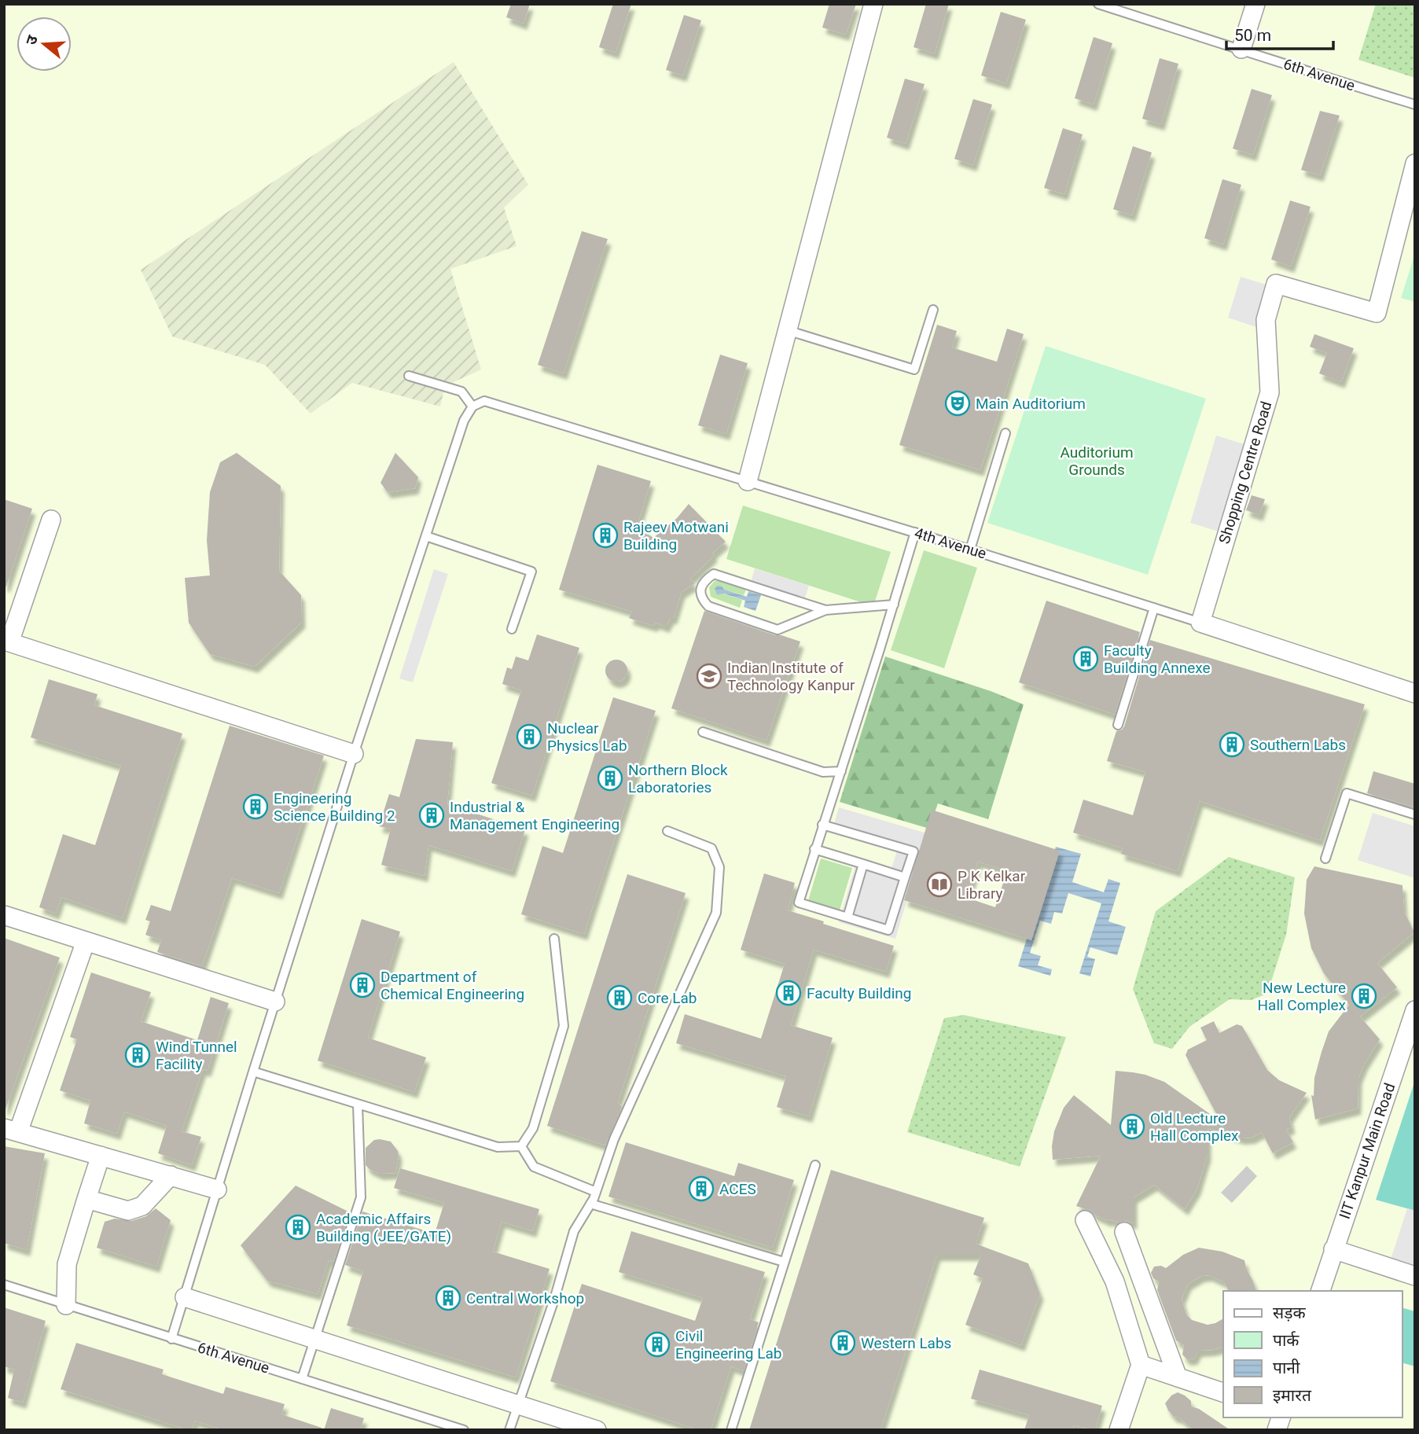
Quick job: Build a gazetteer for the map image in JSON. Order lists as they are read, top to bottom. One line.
{"streets":{"street":["Shopping Centre Road","4th Avenue","IIT Kanpur Main Road"],"lane":["6th Avenue"]},"crossings":[["Shopping Centre Road","4th Avenue"]],"parks":["Auditorium Grounds"],"places":{"theatre":["Main Auditorium"],"building":["Rajeev Motwani Building","Faculty Building Annexe","Nuclear Physics Lab","Southern Labs","Northern Block Laboratories","Engineering Science Building 2","Industrial & Management Engineering","Department of Chemical Engineering","Faculty Building","New Lecture Hall Complex","Core Lab","Wind Tunnel Facility","Old Lecture Hall Complex","ACES","Academic Affairs Building (JEE/GATE)","Central Workshop","Western Labs","Civil Engineering Lab"],"school or university":["Indian Institute of Technology Kanpur"],"library":["P K Kelkar Library"]},"legend":["सड़क","पार्क","पानी","इमारत"],"scale_bar":"50 m","north":"left"}
